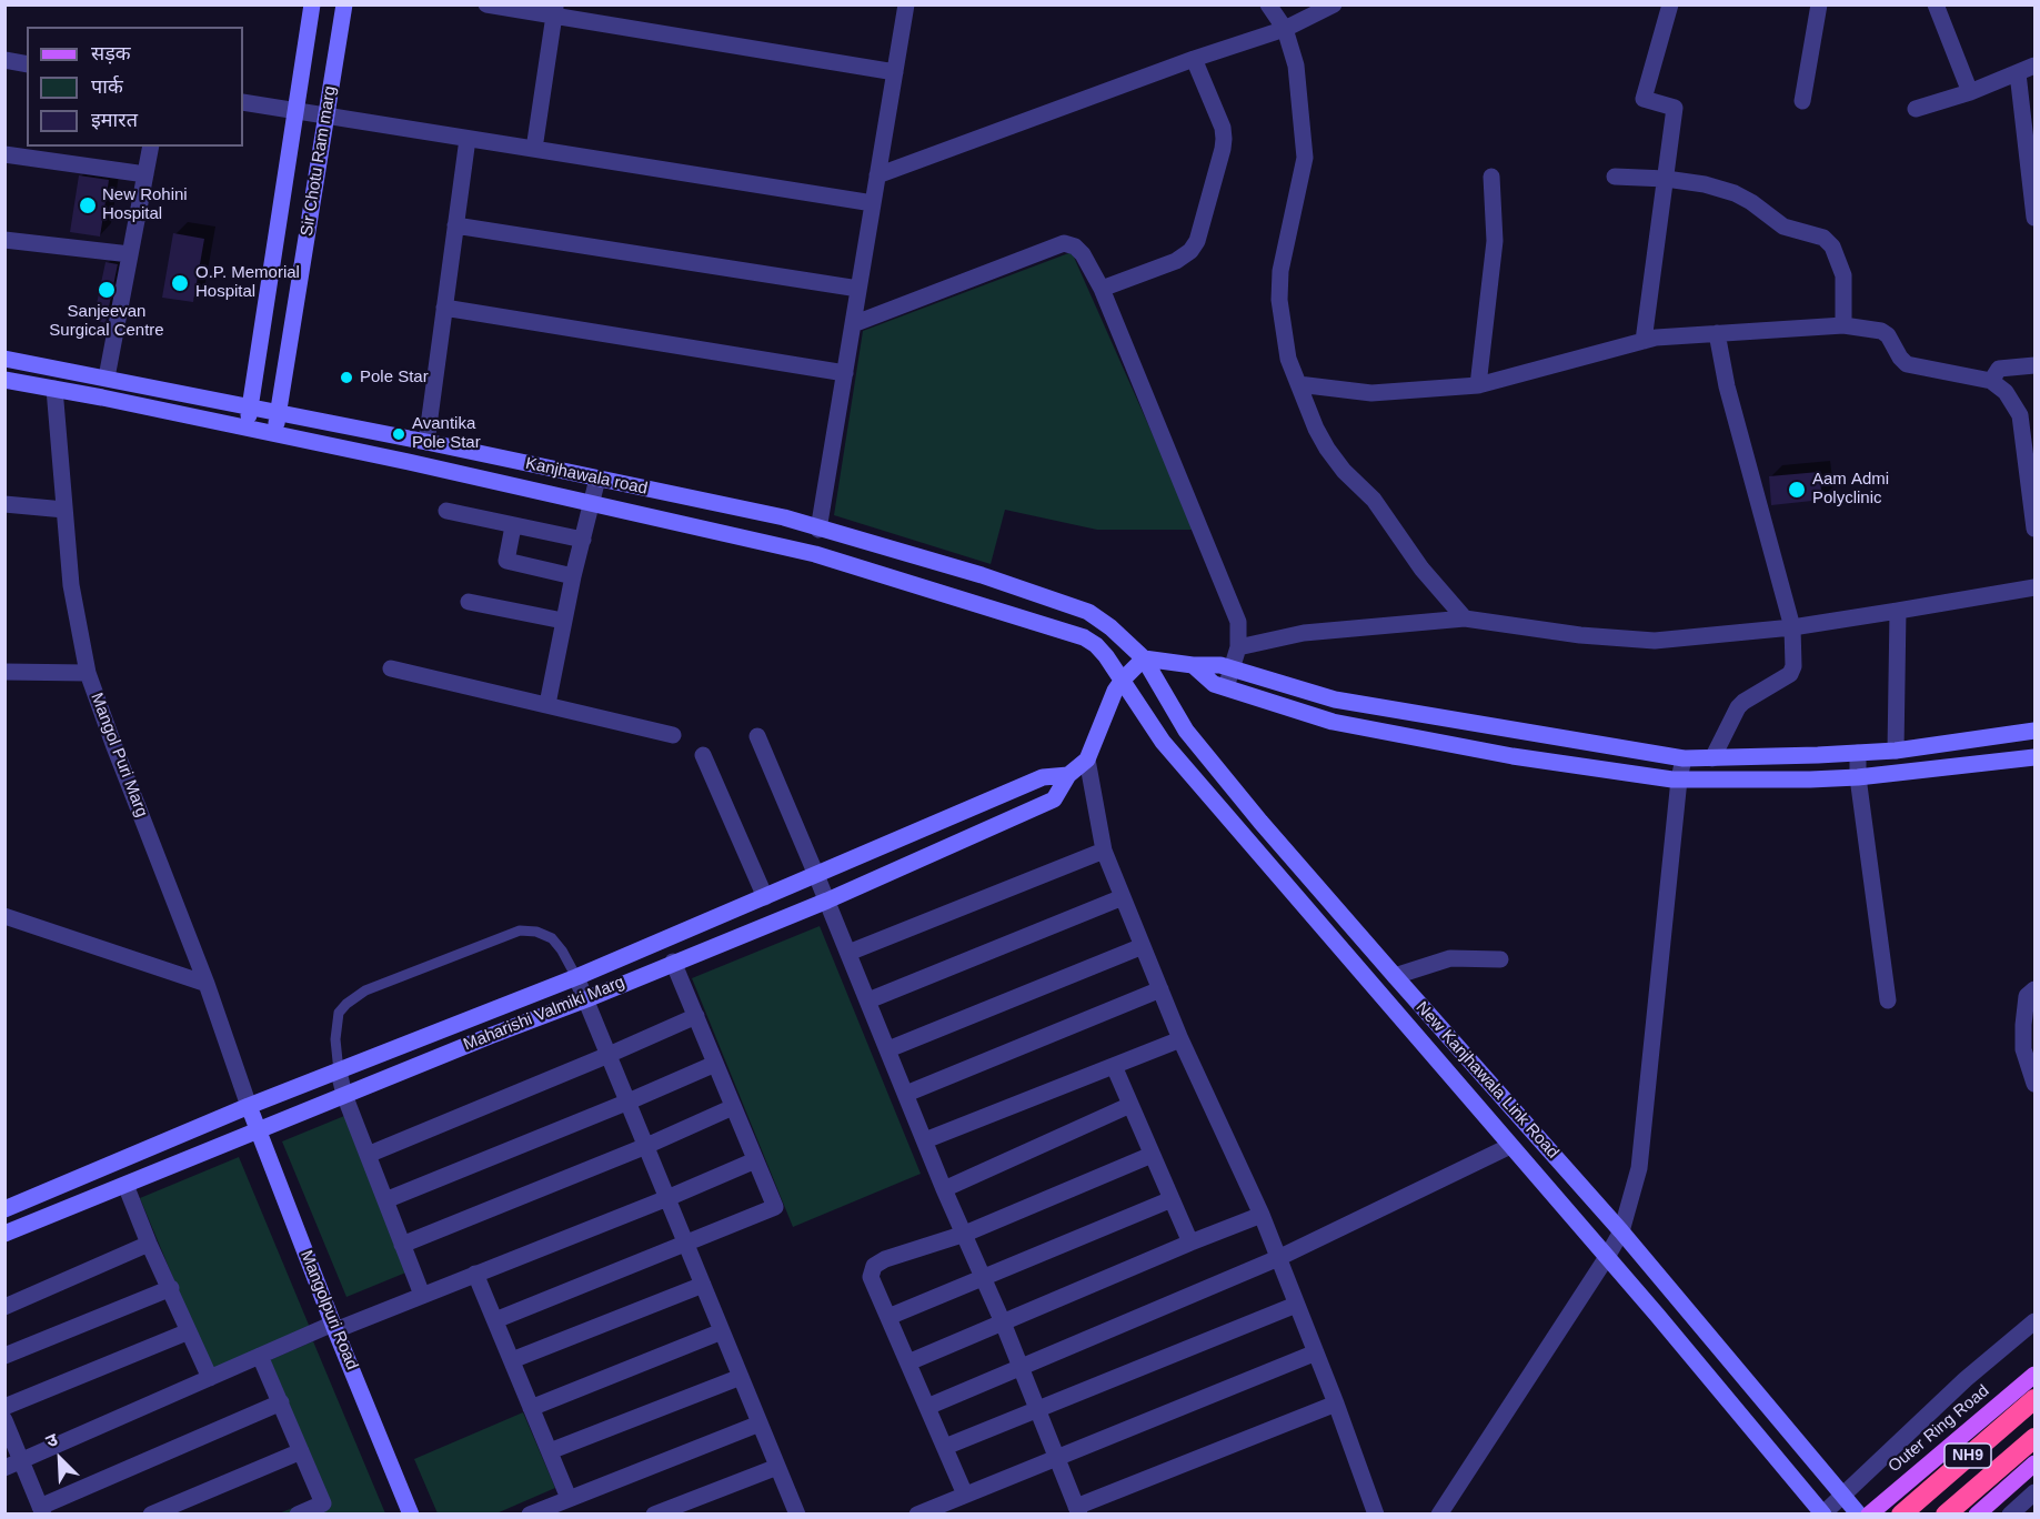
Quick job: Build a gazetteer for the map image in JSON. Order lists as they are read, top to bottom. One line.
{"streets":{"highway":["NH9"],"main road":["Sir Chotu Ram marg","Kanjhawala road","Maharishi Valmiki Marg","New Kanjhawala Link Road","Mangolpuri Road","Outer Ring Road"],"street":["Mangol Puri Marg"]},"crossings":[["Sir Chotu Ram marg","Kanjhawala road"],["Kanjhawala road","Mangol Puri Marg"],["Kanjhawala road","Maharishi Valmiki Marg"],["Kanjhawala road","New Kanjhawala Link Road"],["Mangol Puri Marg","Maharishi Valmiki Marg"],["Mangol Puri Marg","Mangolpuri Road"],["Maharishi Valmiki Marg","New Kanjhawala Link Road"],["Maharishi Valmiki Marg","Mangolpuri Road"]],"places":["New Rohini Hospital","O.P. Memorial Hospital","Sanjeevan Surgical Centre","Pole Star","Avantika Pole Star","Aam Admi Polyclinic"],"legend":["सड़क","पार्क","इमारत"],"north":"top left"}
